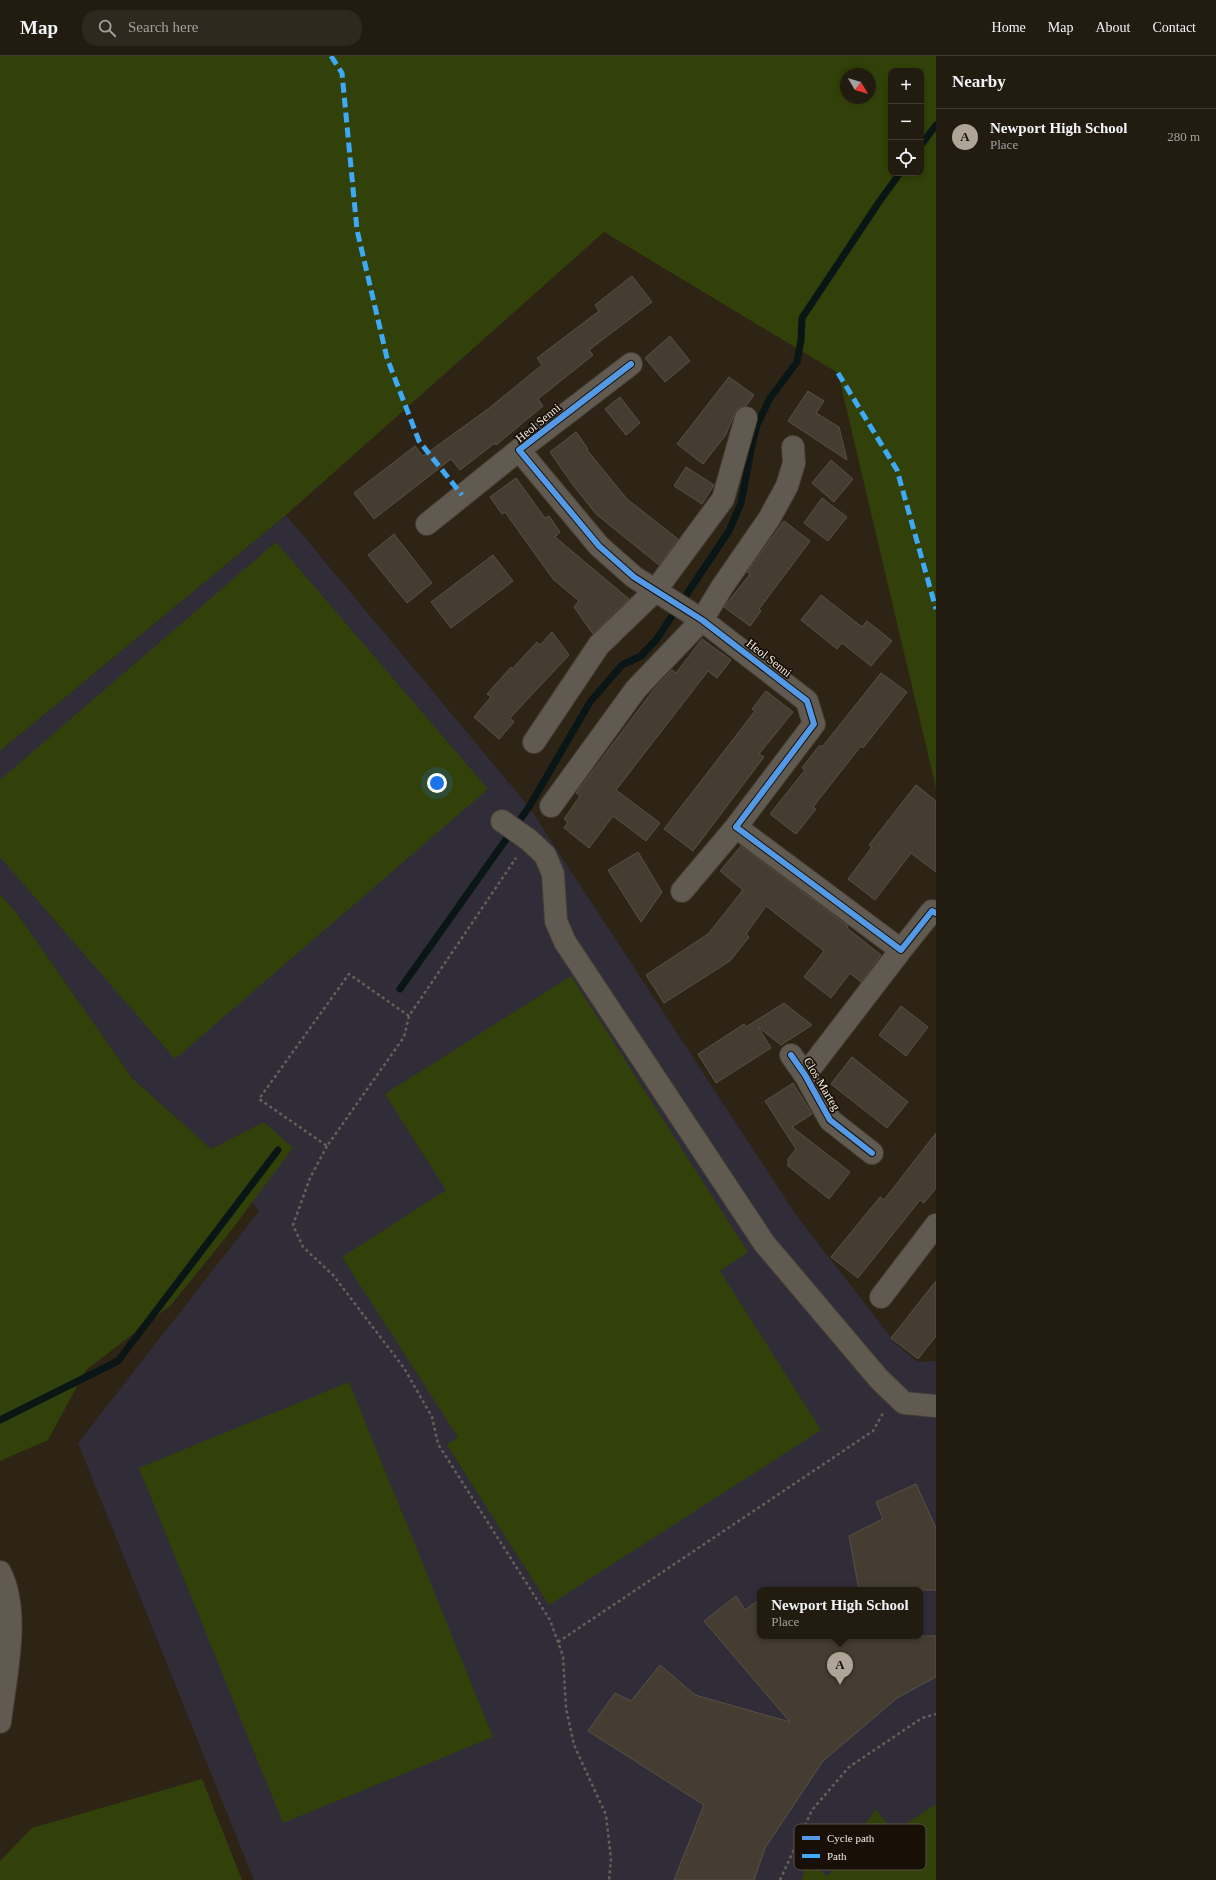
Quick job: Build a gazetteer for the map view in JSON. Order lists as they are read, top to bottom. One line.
{"streets":{"street":["Heol Senni","Clos Marteg"]},"legend":["Cycle path","Path"],"north":"bottom right","page":{"header":"Map","search":"Search here","nav":["Home","Map","About","Contact"],"heading":"Nearby","map_buttons":["+","−"],"list":[{"mark":"A","name":"Newport High School","note":"Place","value":"280 m"}],"popup":["Newport High School","Place"],"pins":"A"}}
